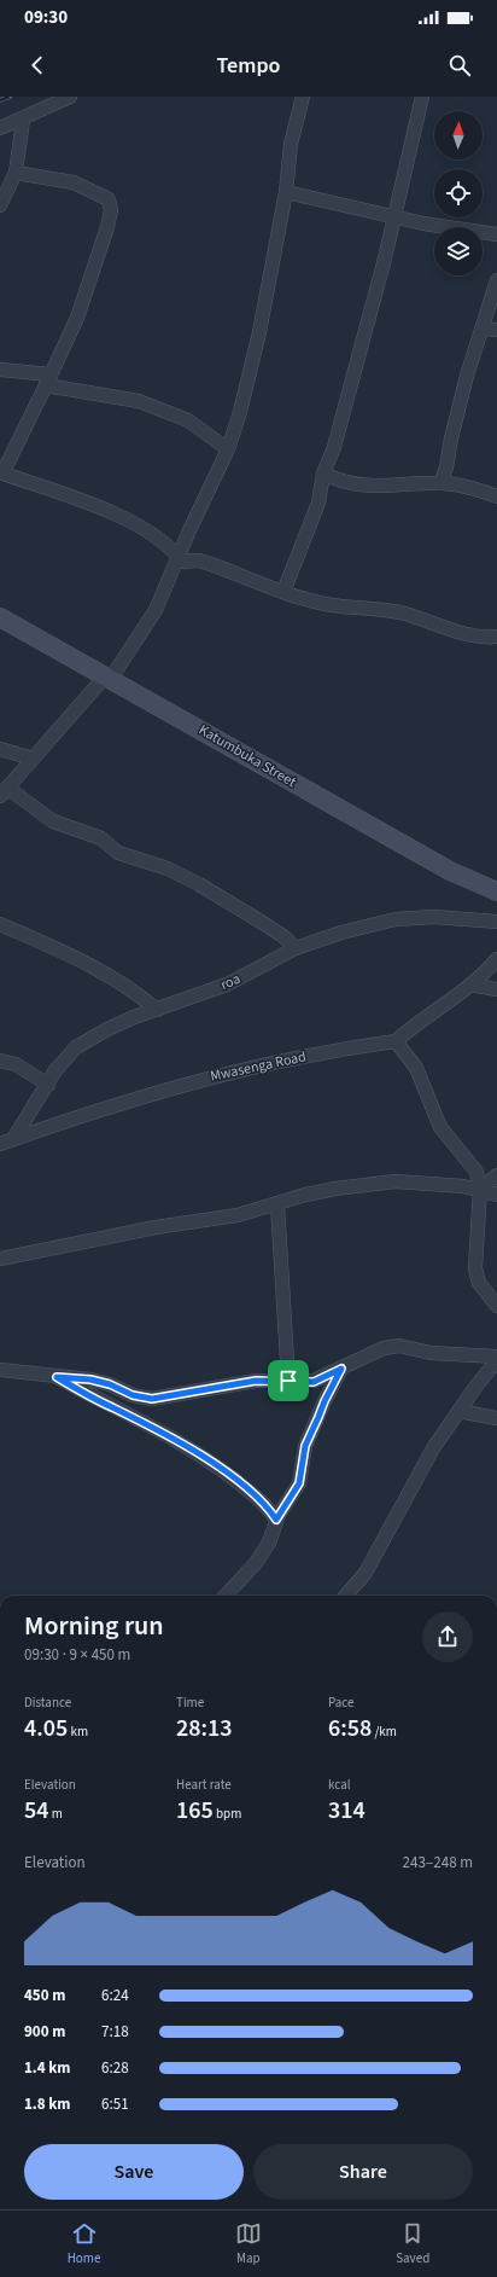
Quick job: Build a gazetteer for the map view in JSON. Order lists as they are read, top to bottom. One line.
{"streets":{"main road":["Katumbuka Street"],"street":["roa","Mwasenga Road"]},"crossings":[["roa","Mwasenga Road"]],"north":"top","page":{"status":"09:30","header":"Tempo","heading":["Morning run","09:30 · 9 × 450 m"],"stats":[["Distance","4.05 km"],["Time","28:13"],["Pace","6:58 /km"],["Elevation","54 m"],["Heart rate","165 bpm"],["kcal","314"]],"chart":["Elevation","243–248 m"],"list":[{"name":"450 m","note":"6:24"},{"name":"900 m","note":"7:18"},{"name":"1.4 km","note":"6:28"},{"name":"1.8 km","note":"6:51"}],"buttons":["Save","Share"],"tabs":["Home","Map","Saved"]}}
